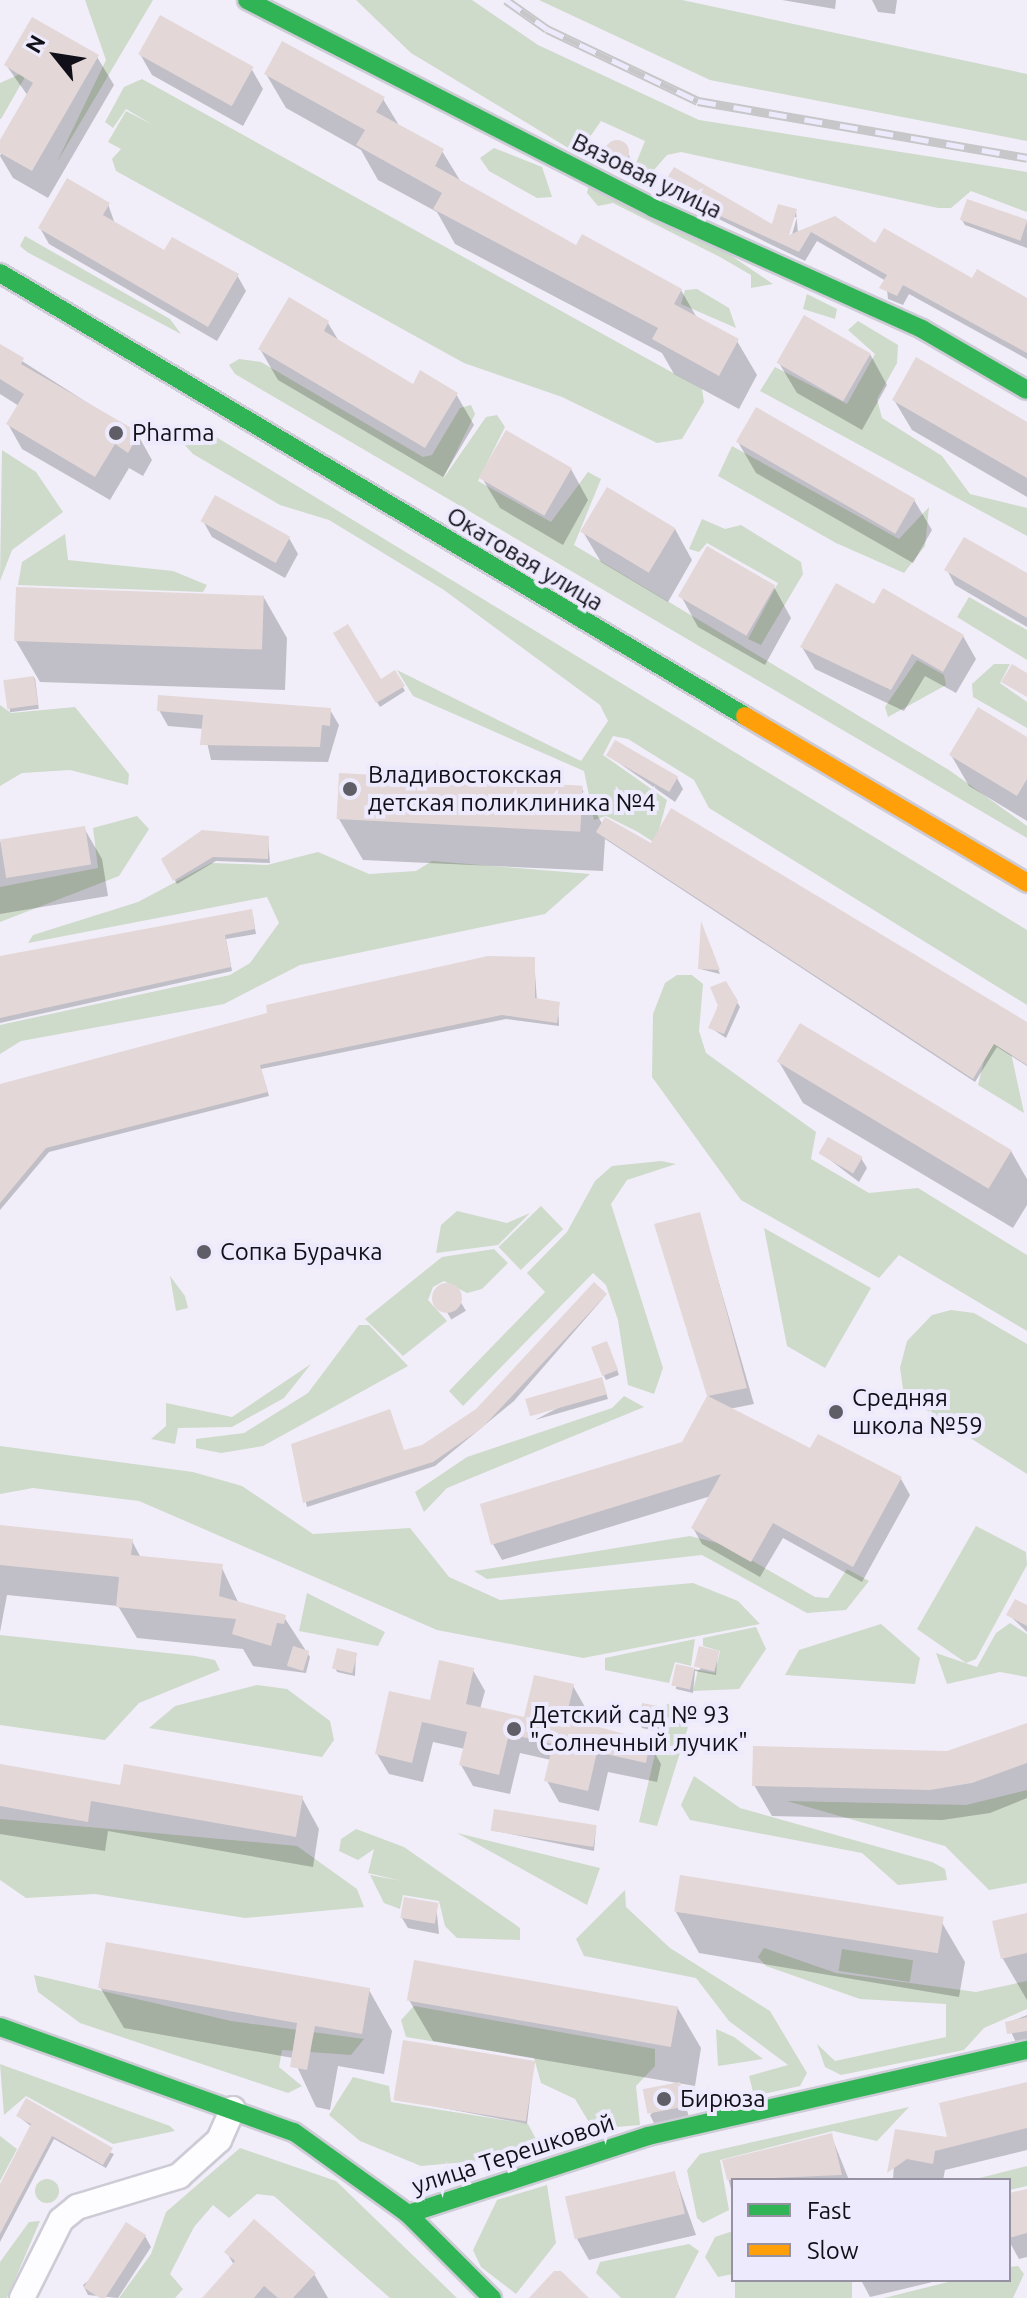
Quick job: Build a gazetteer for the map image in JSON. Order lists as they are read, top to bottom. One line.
{"streets":{"main road":["Вязовая улица","Окатовая улица","улица Терешковой"]},"places":["Pharma","Владивостокская детская поликлиника №4","Сопка Бурачка","Средняя школа №59","Детский сад № 93 \"Солнечный лучик\"","Бирюза"],"legend":["Fast","Slow"],"north":"top left"}
